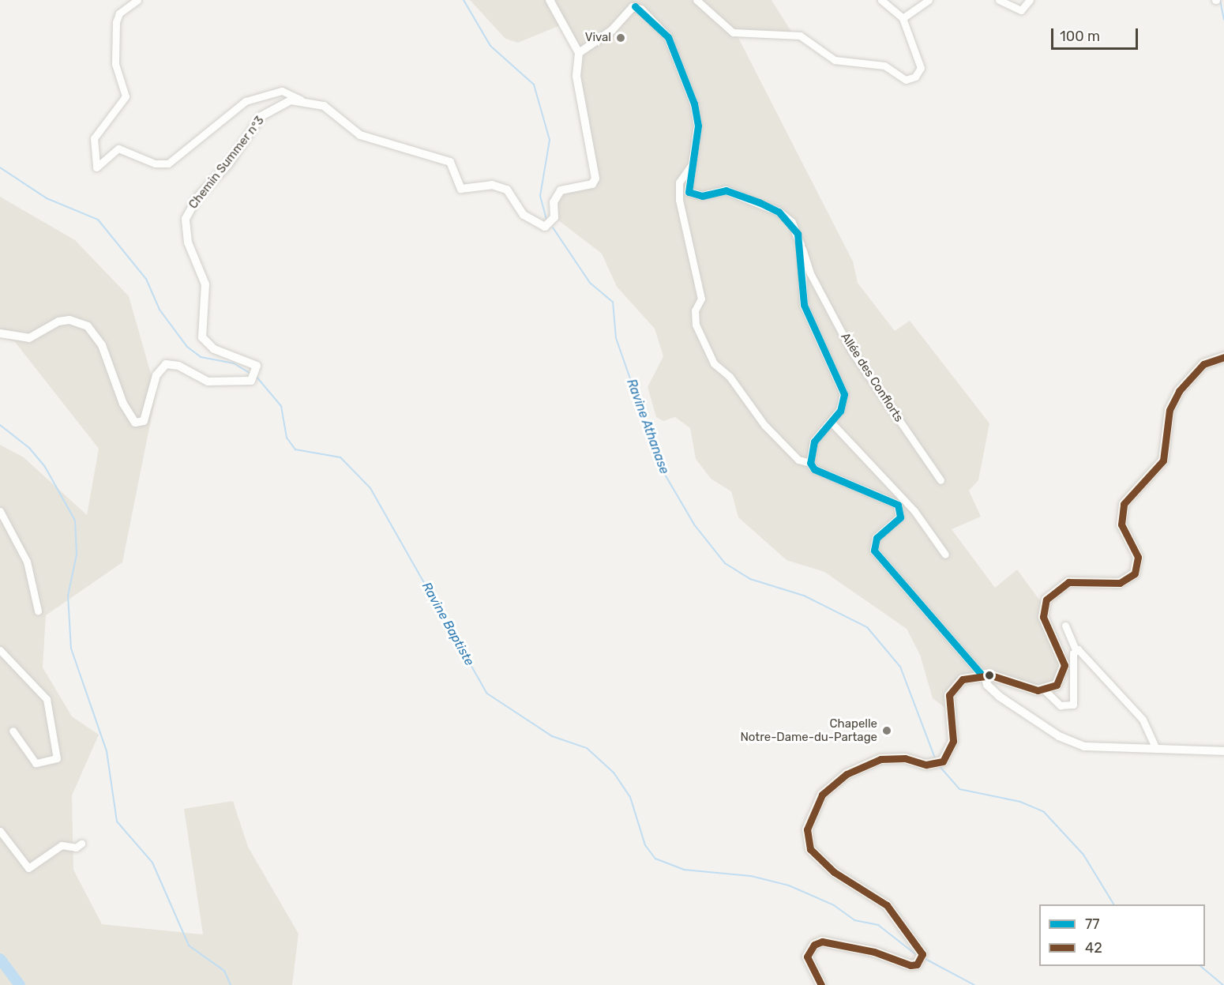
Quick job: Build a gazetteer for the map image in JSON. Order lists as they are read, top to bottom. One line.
{"streets":{"street":["Chemin Summer n°3","Allée des Conflorts"]},"water":["Ravine Athanase","Ravine Baptiste"],"places":["Vival","Chapelle Notre-Dame-du-Partage"],"lines":["transit line 77","transit line 42"],"legend":["77","42"],"scale_bar":"100 m"}
